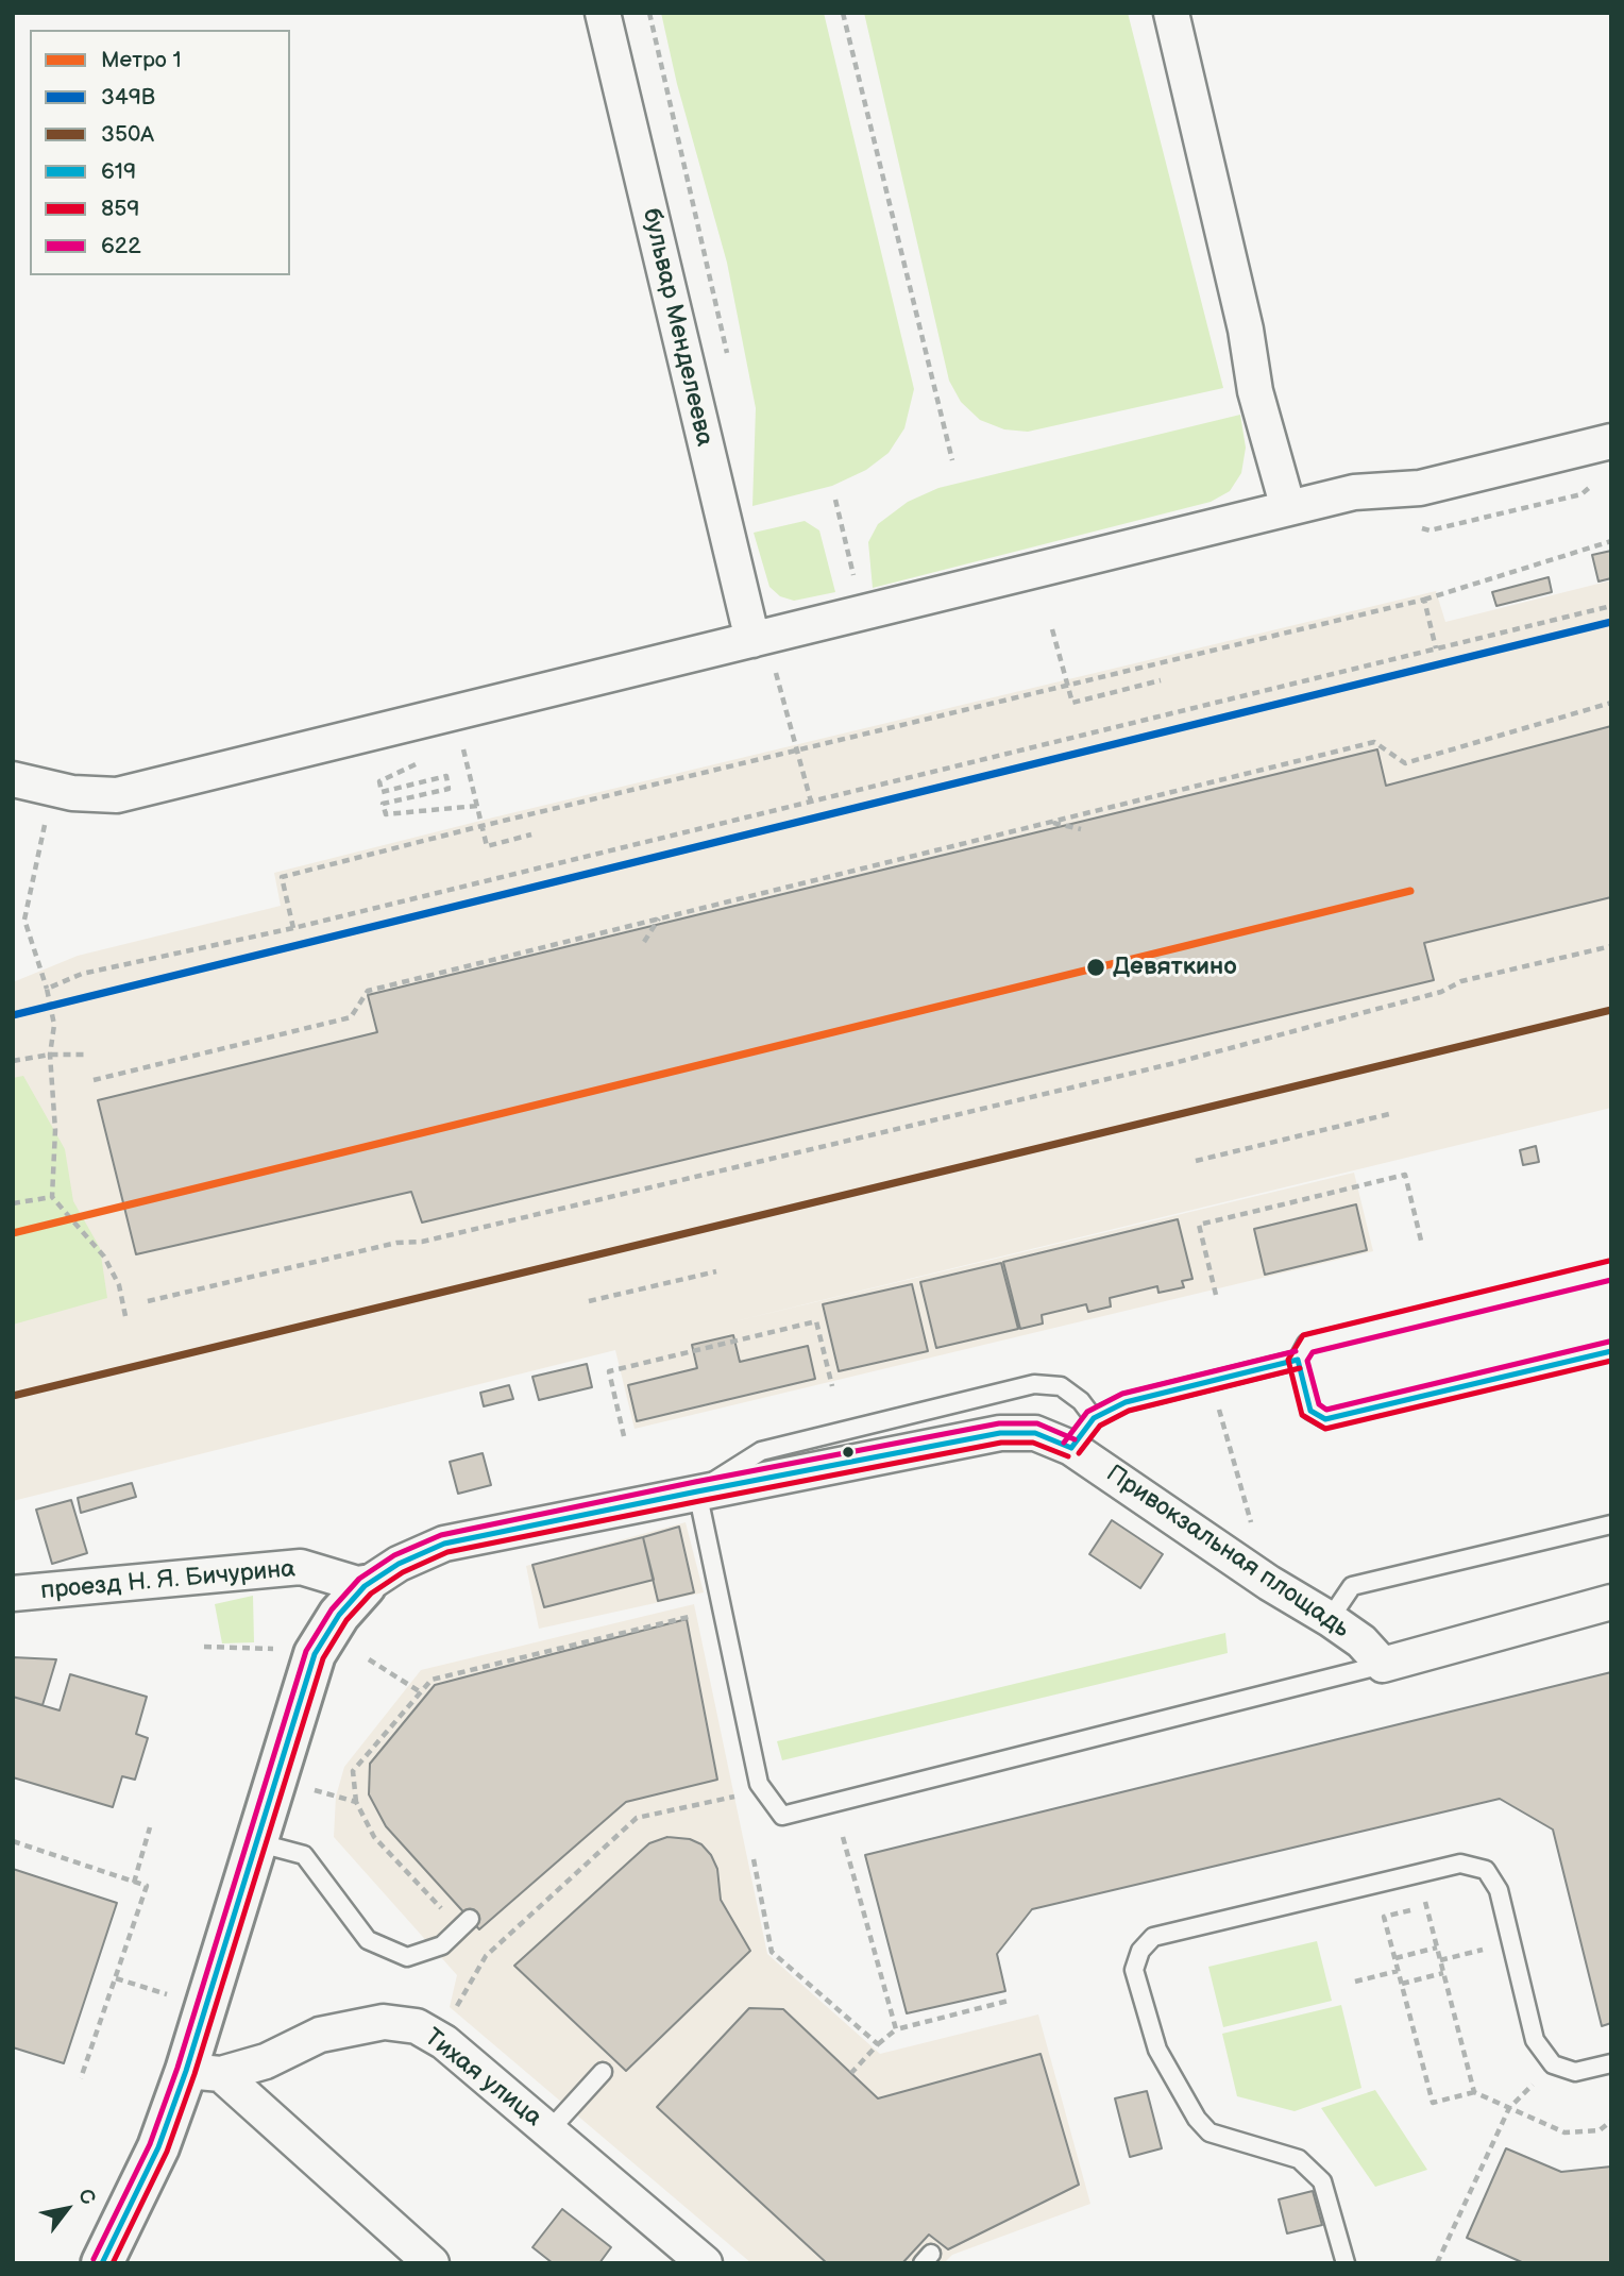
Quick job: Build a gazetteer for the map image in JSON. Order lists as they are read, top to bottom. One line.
{"streets":{"street":["бульвар Менделеева","Привокзальная площадь","проезд Н. Я. Бичурина","Тихая улица"]},"crossings":[["Привокзальная площадь","проезд Н. Я. Бичурина"]],"places":["Девяткино"],"lines":["transit line 349В","metro line 1","transit line 350А","transit line 859","transit line 622","transit line 619"],"legend":["Метро 1","349В","350А","619","859","622"],"north":"top right"}
